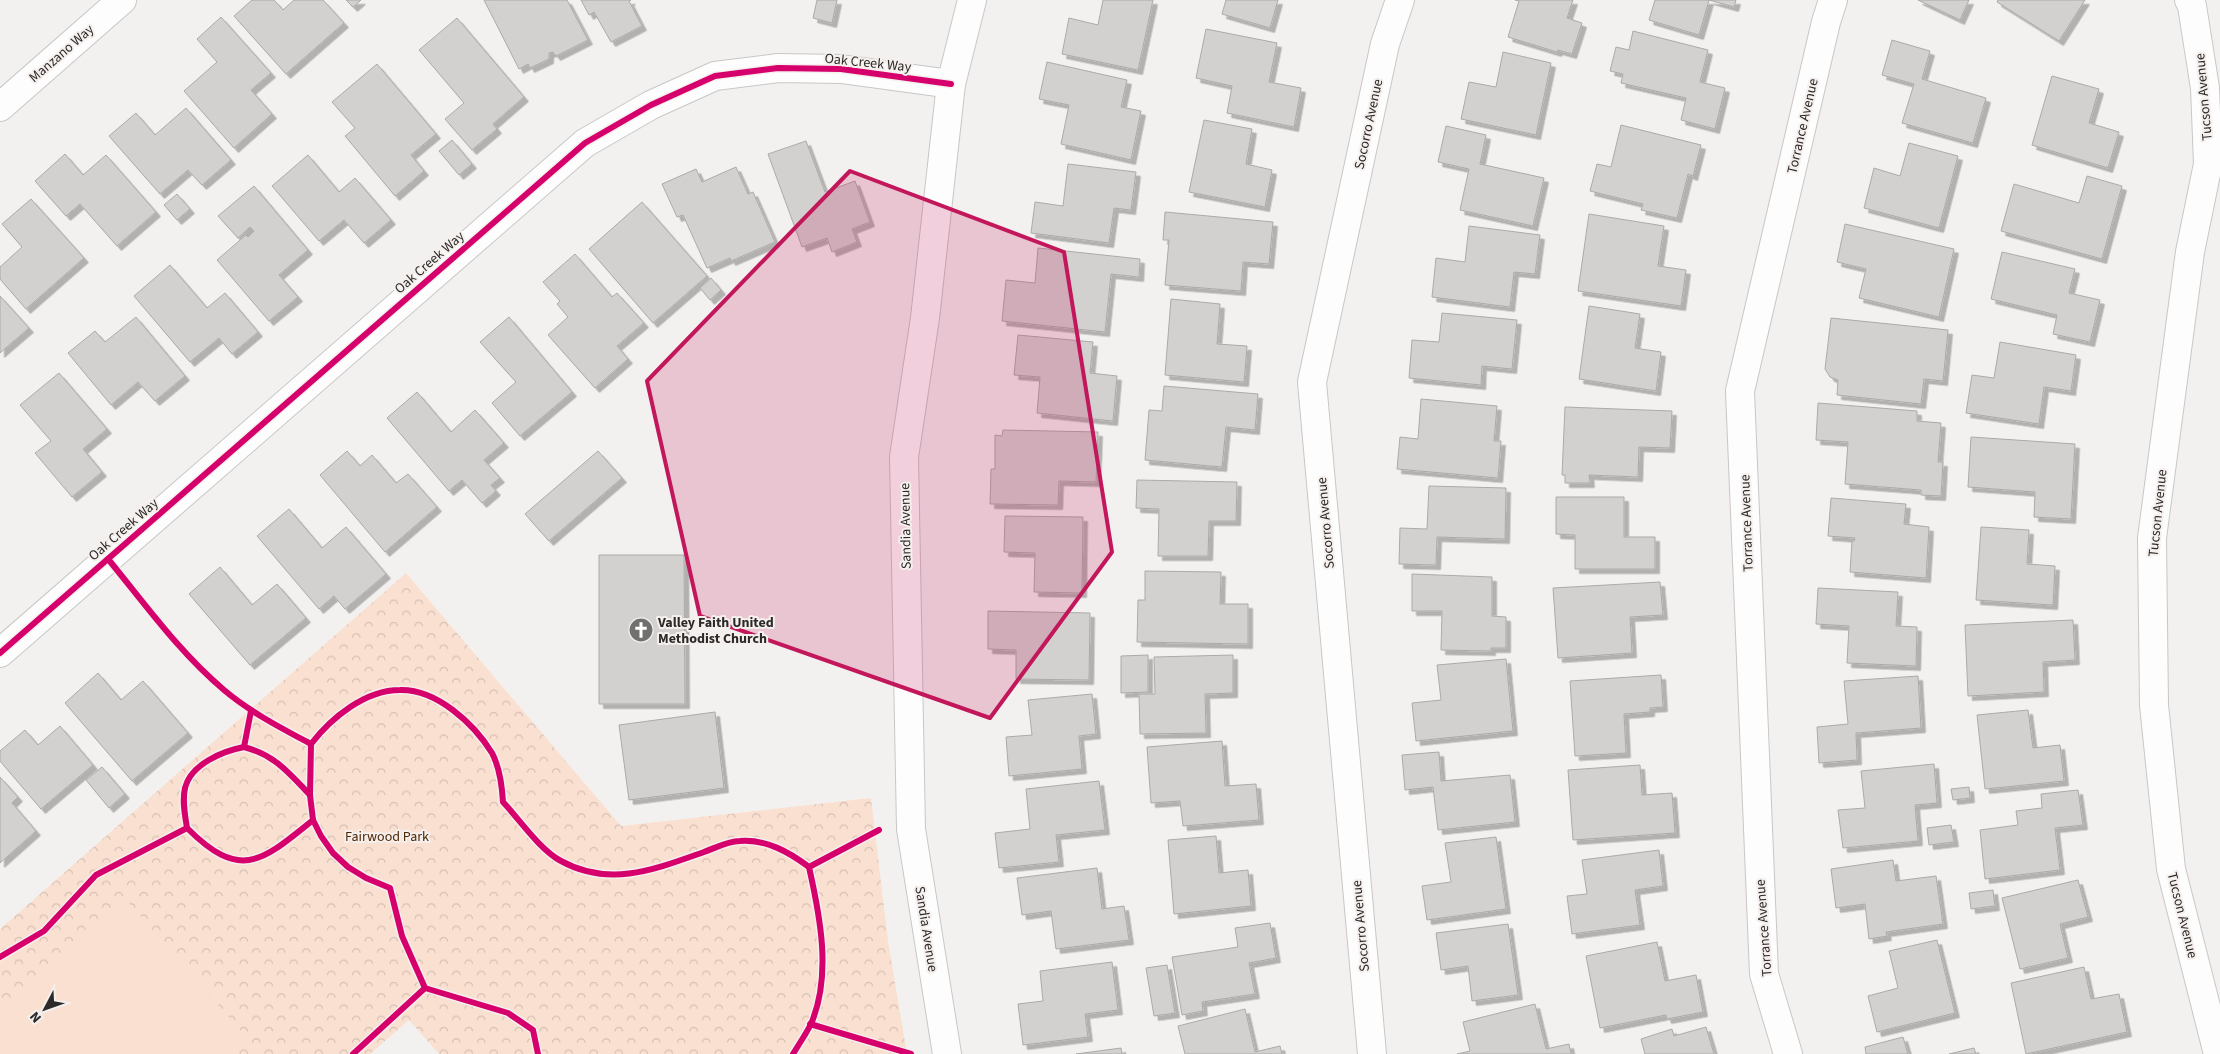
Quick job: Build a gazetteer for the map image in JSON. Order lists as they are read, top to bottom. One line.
{"streets":{"street":["Manzano Way","Oak Creek Way","Tucson Avenue","Socorro Avenue","Torrance Avenue","Sandia Avenue"]},"crossings":[["Oak Creek Way","Sandia Avenue"]],"parks":["Fairwood Park"],"places":{"church":["Valley Faith United Methodist Church"]},"north":"bottom left"}
